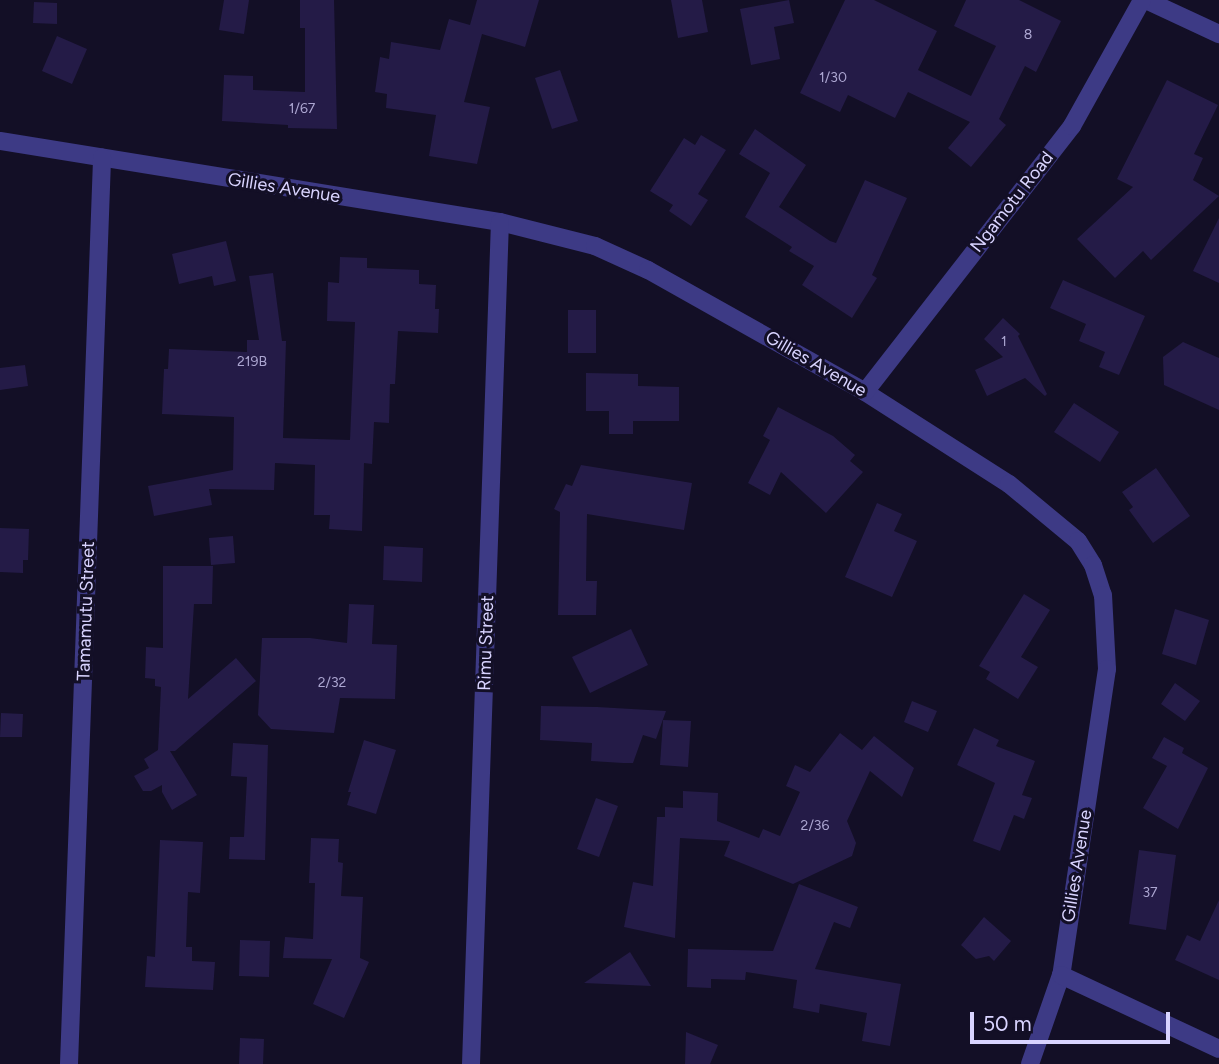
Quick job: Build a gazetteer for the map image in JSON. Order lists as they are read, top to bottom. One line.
{"streets":{"street":["Gillies Avenue","Ngamotu Road","Tamamutu Street","Rimu Street"]},"crossings":[["Gillies Avenue","Ngamotu Road"],["Gillies Avenue","Tamamutu Street"],["Gillies Avenue","Rimu Street"]],"house_numbers":["8","1/30","1/67","1","219B","2/32","2/36","37"],"scale_bar":"50 m"}
